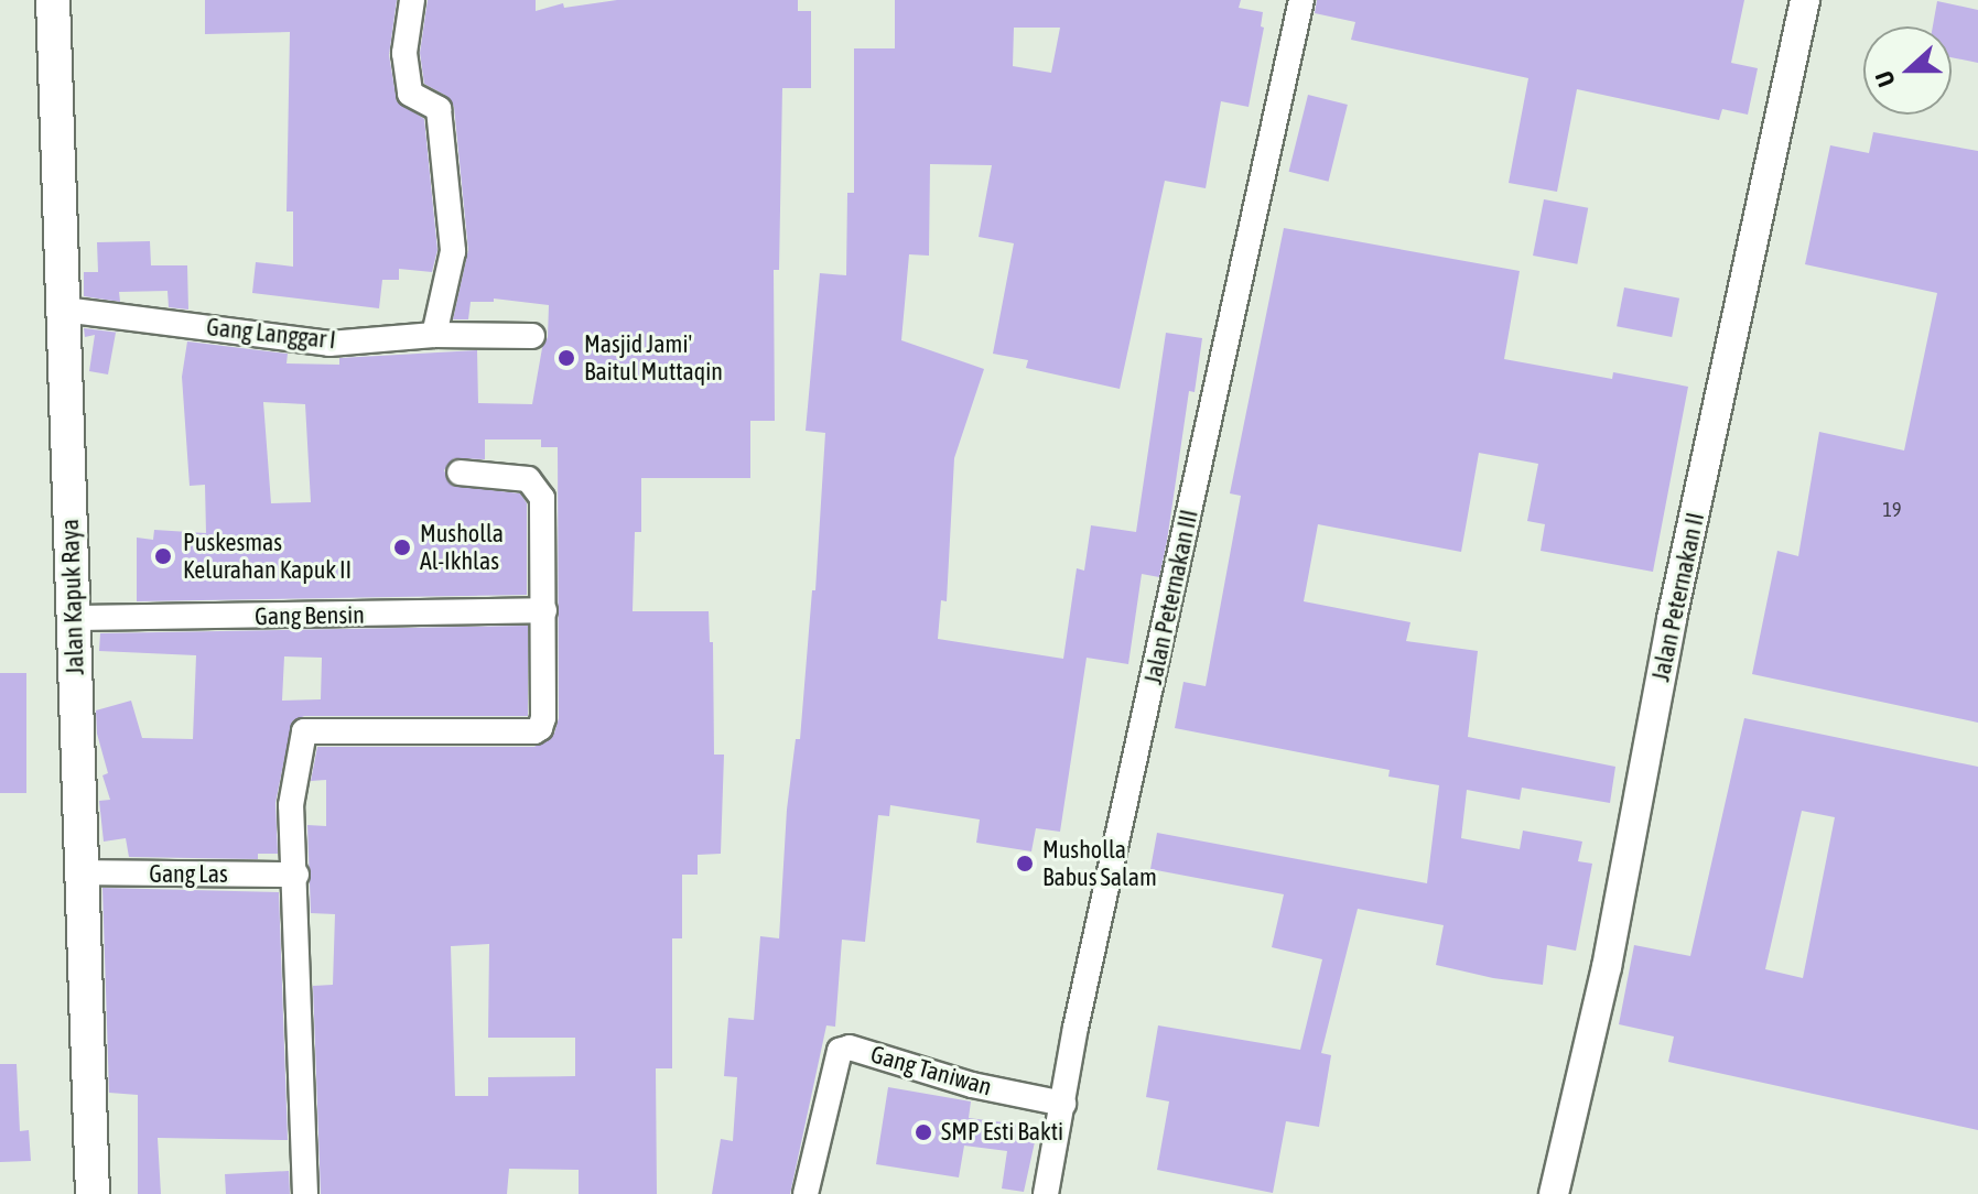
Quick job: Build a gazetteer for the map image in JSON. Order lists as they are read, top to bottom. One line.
{"streets":{"main road":["Jalan Kapuk Raya"],"street":["Gang Langgar I","Jalan Peternakan III","Jalan Peternakan II","Gang Bensin","Gang Las","Gang Taniwan"]},"crossings":[["Gang Langgar I","Jalan Kapuk Raya"],["Jalan Kapuk Raya","Gang Bensin"],["Jalan Kapuk Raya","Gang Las"],["Jalan Peternakan III","Gang Taniwan"]],"places":["Masjid Jami' Baitul Muttaqin","Musholla Al-Ikhlas","Puskesmas Kelurahan Kapuk II","Musholla Babus Salam","SMP Esti Bakti"],"house_numbers":["19"],"north":"left"}
